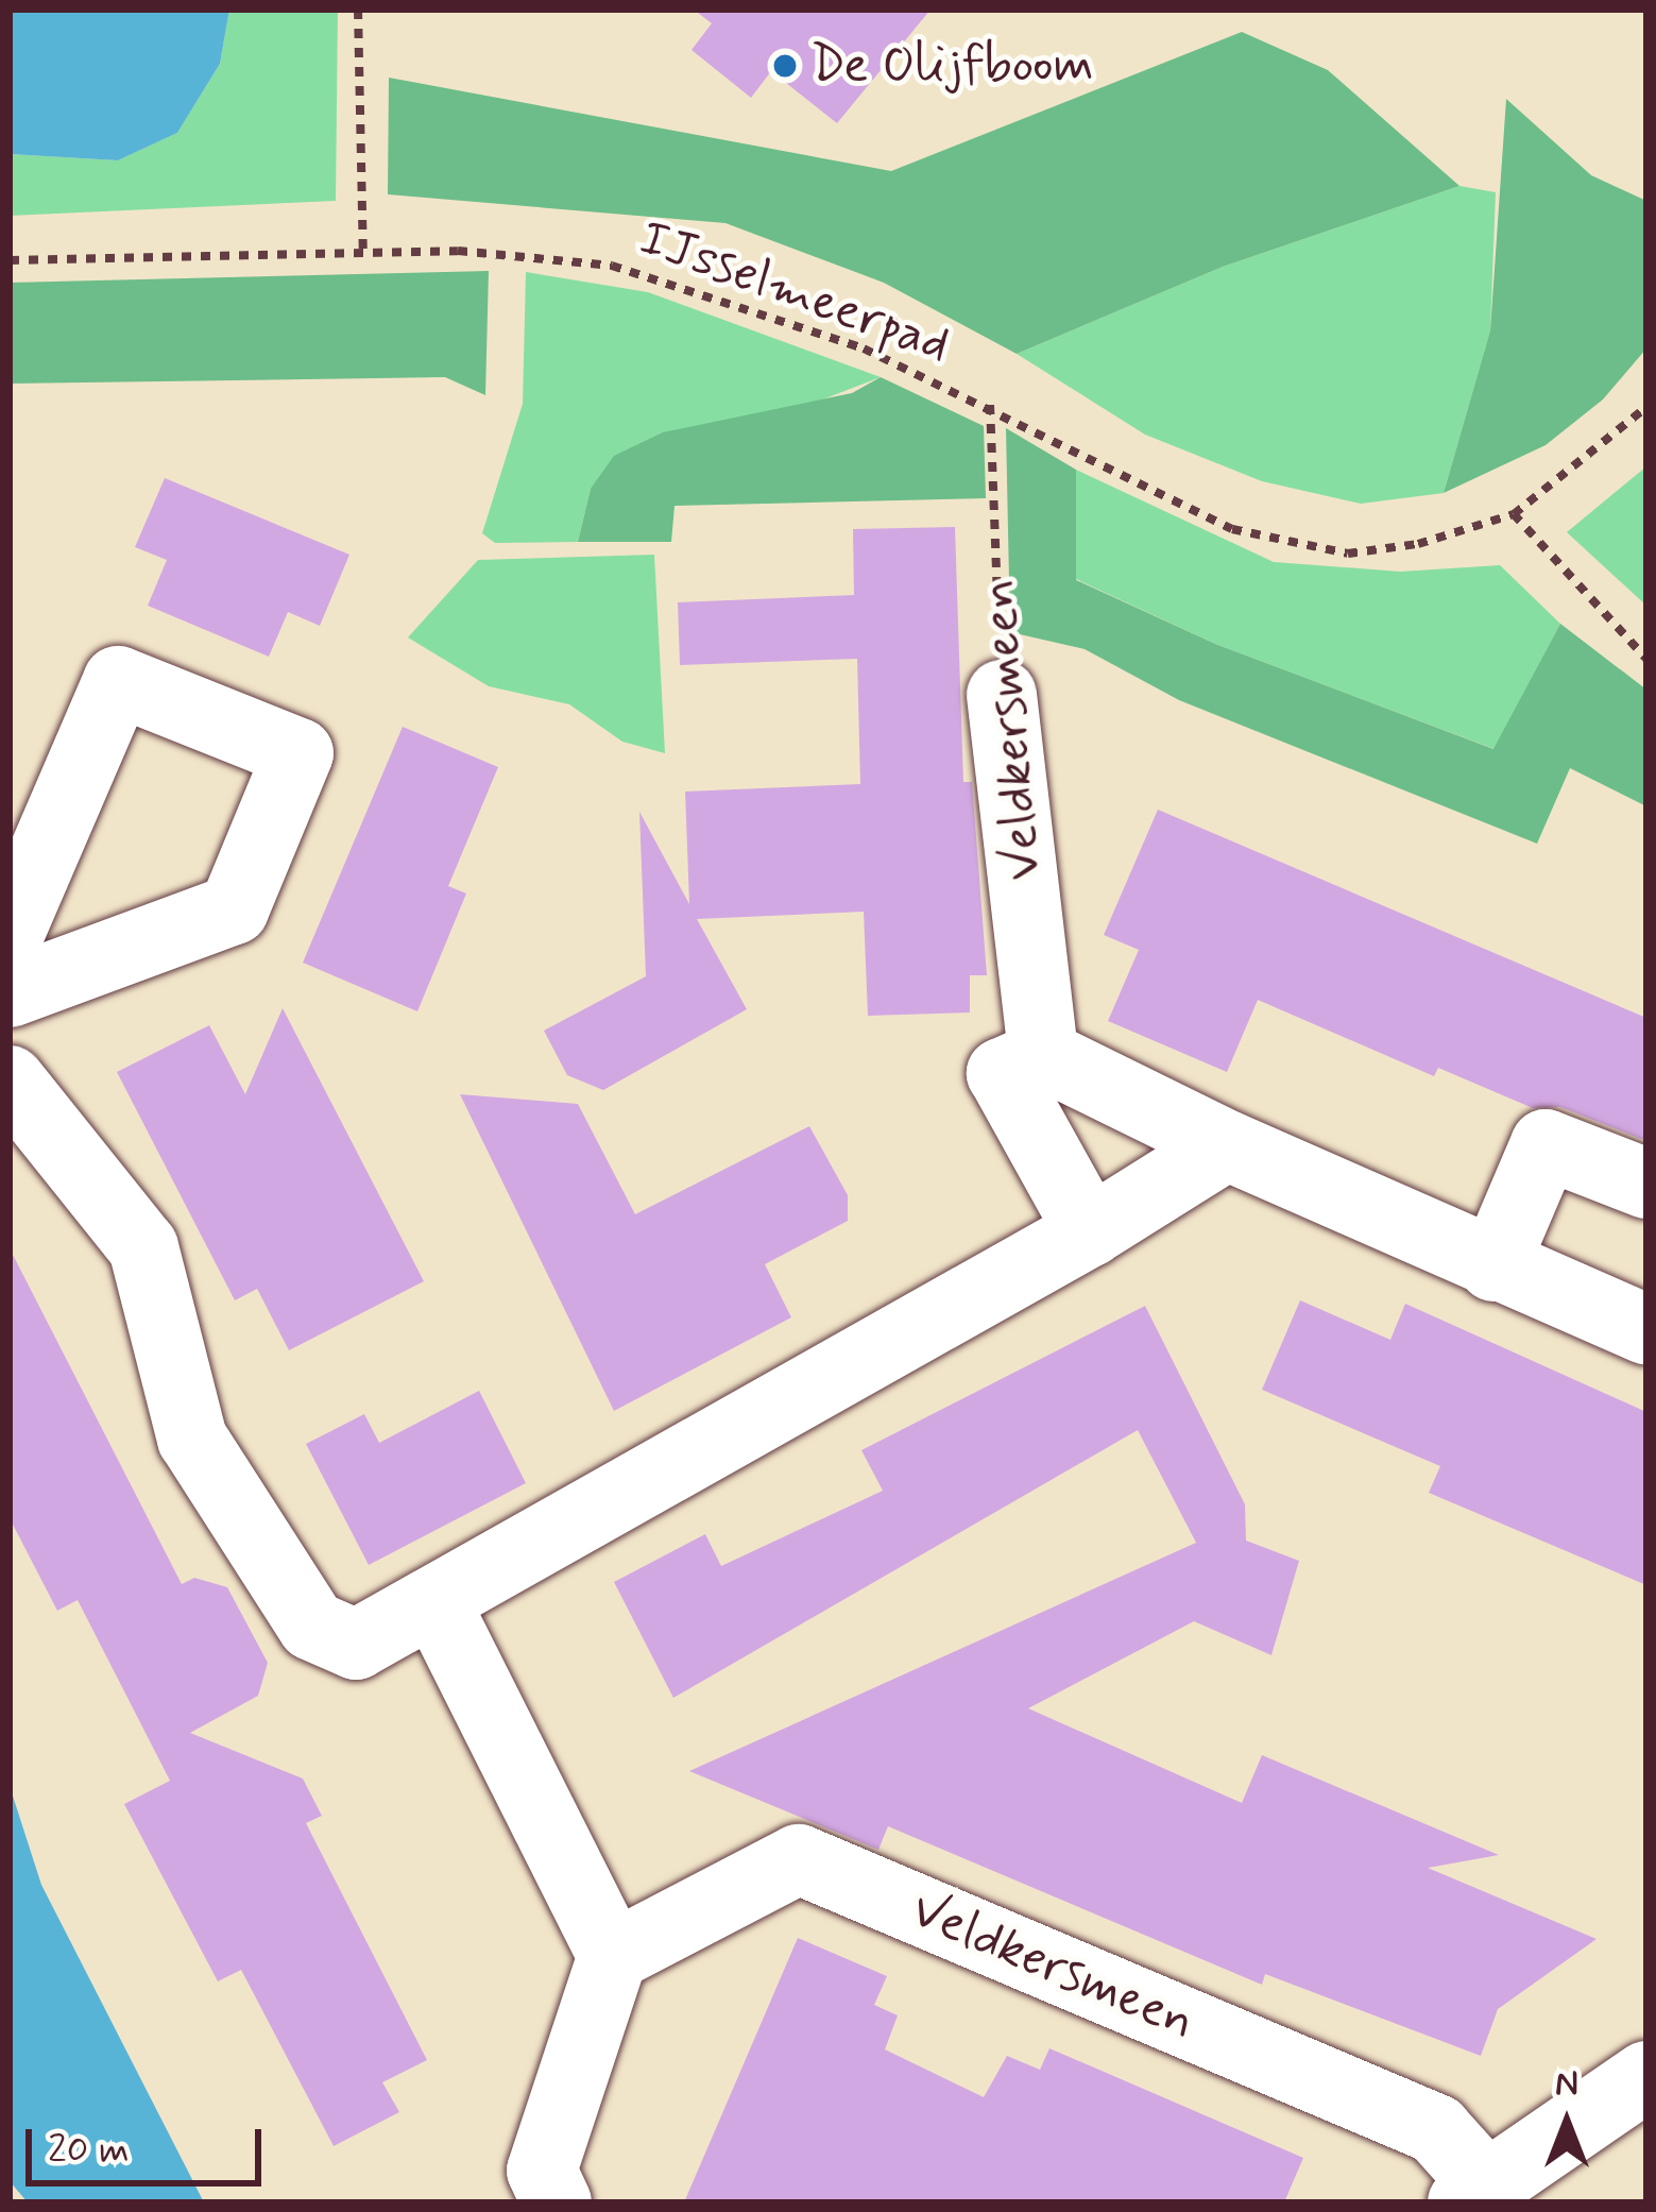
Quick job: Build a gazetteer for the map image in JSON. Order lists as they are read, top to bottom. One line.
{"streets":{"street":["Veldkersmeen"],"path":["IJsselmeerpad"]},"crossings":[["IJsselmeerpad","Veldkersmeen"]],"places":["De Olijfboom"],"scale_bar":"20 m","north":"top"}
